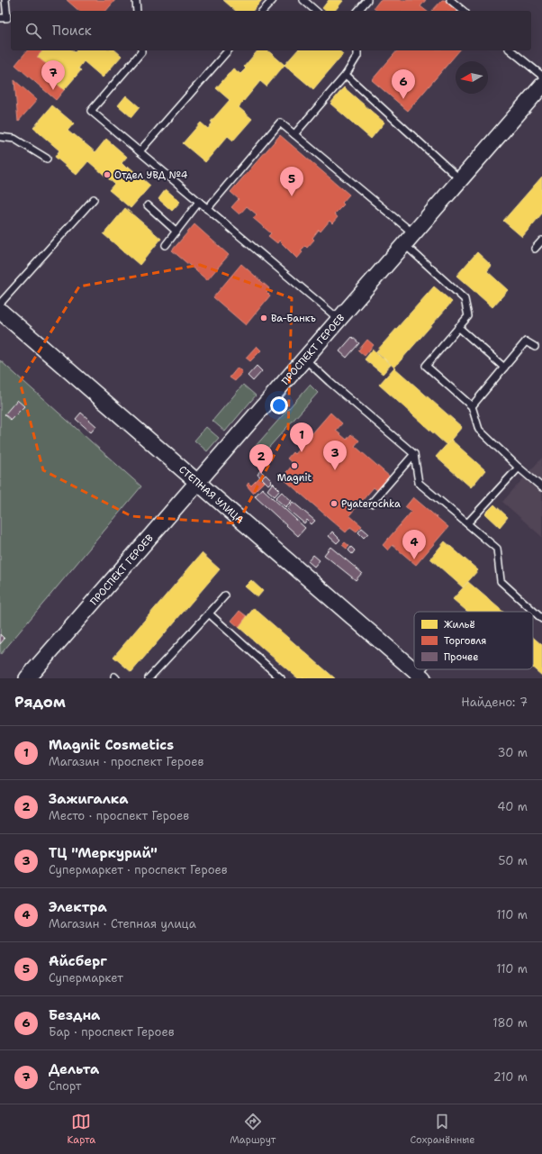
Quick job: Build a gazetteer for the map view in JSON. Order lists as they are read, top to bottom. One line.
{"streets":{"street":["ПРОСПЕКТ ГЕРОЕВ","СТЕПНАЯ УЛИЦА"]},"crossings":[["ПРОСПЕКТ ГЕРОЕВ","СТЕПНАЯ УЛИЦА"]],"places":["Отдел УВД №4","Ва-Банкъ","Magnit","Pyaterochka"],"legend":["Жильё","Торговля","Прочее"],"north":"left","page":{"search":"Поиск","pins":["7","6","5","1","3","2","4"],"heading":["Рядом","Найдено: 7"],"list":[{"mark":"1","name":"Magnit Cosmetics","note":"Магазин · проспект Героев","value":"30 m"},{"mark":"2","name":"Зажигалка","note":"Место · проспект Героев","value":"40 m"},{"mark":"3","name":"ТЦ \"Меркурий\"","note":"Супермаркет · проспект Героев","value":"50 m"},{"mark":"4","name":"Электра","note":"Магазин · Степная улица","value":"110 m"},{"mark":"5","name":"Айсберг","note":"Супермаркет","value":"110 m"},{"mark":"6","name":"Бездна","note":"Бар · проспект Героев","value":"180 m"},{"mark":"7","name":"Дельта","note":"Спорт","value":"210 m"}],"nav":["Карта","Маршрут","Сохранённые"]}}
